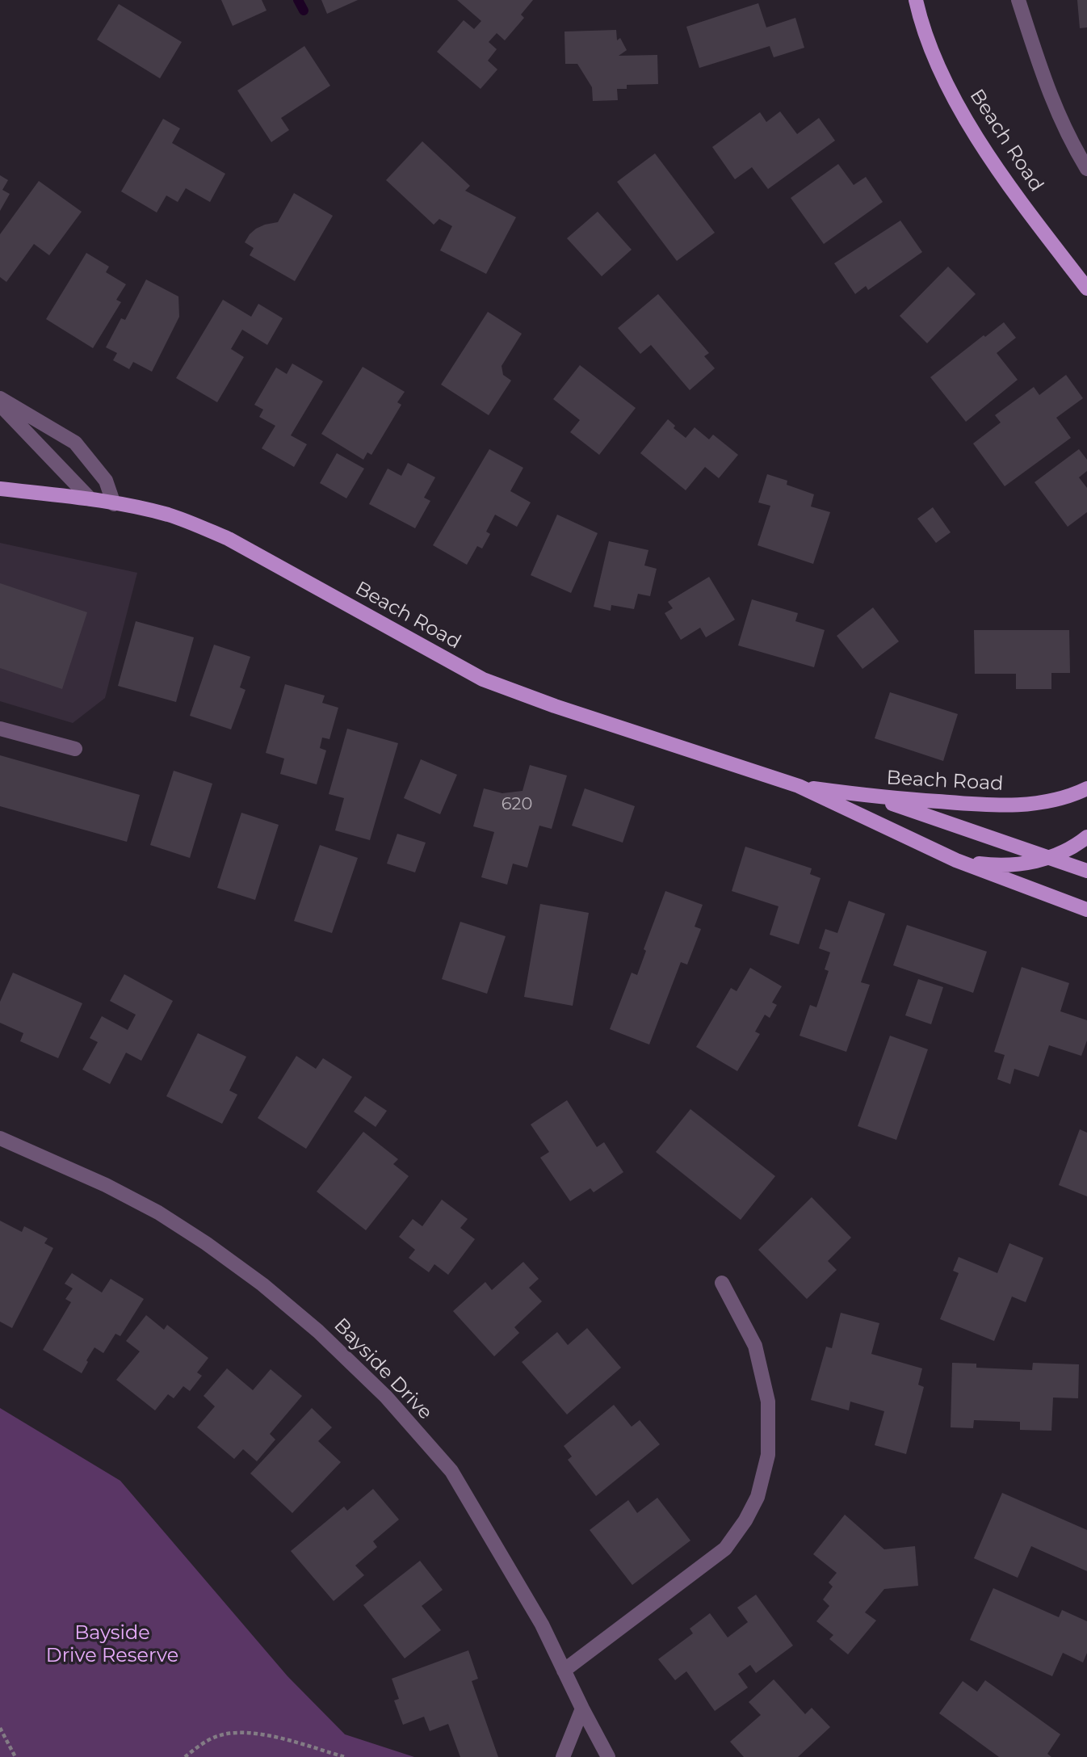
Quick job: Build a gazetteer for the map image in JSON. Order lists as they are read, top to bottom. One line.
{"streets":{"main road":["Beach Road"],"street":["Bayside Drive"]},"parks":["Bayside Drive Reserve"],"house_numbers":["620"]}
